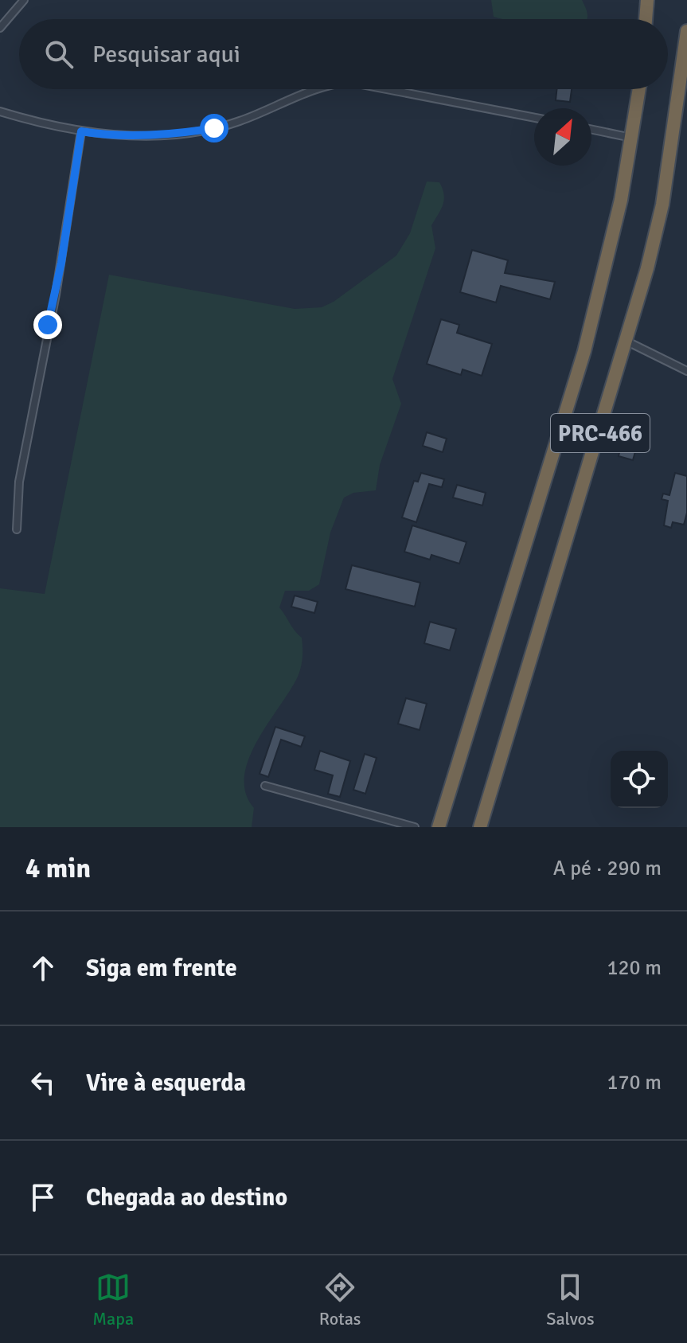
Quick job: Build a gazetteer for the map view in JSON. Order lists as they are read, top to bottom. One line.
{"streets":{"highway":["PRC-466"]},"north":"top right","page":{"search":"Pesquisar aqui","heading":["4 min","A pé · 290 m"],"list":[["Siga em frente","120 m"],["Vire à esquerda","170 m"],"Chegada ao destino"],"nav":["Mapa","Rotas","Salvos"]}}
